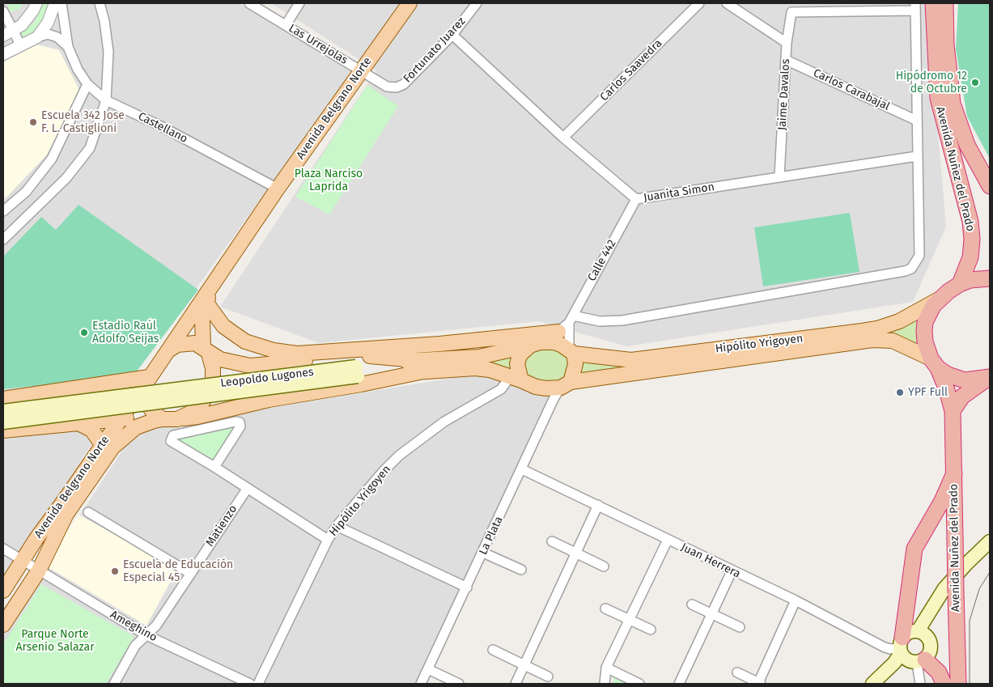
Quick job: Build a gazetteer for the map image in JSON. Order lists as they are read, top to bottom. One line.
{"streets":{"highway":["Avenida Nuñez del Prado"],"main road":["Avenida Belgrano Norte","Hipólito Yrigoyen","Leopoldo Lugones"],"street":["Las Urrejolas","Fortunato Juarez","Carlos Saavedra","Carlos Carabajal","Jaime Davalos","Castellano","Juanita Simon","Calle 442","Matienzo","La Plata","Juan Herrera","Ameghino"]},"crossings":[["Las Urrejolas","Fortunato Juarez"],["Las Urrejolas","Avenida Belgrano Norte"],["Fortunato Juarez","Juanita Simon"],["Carlos Saavedra","Juanita Simon"],["Carlos Carabajal","Jaime Davalos"],["Jaime Davalos","Juanita Simon"],["Avenida Belgrano Norte","Castellano"],["Avenida Belgrano Norte","Ameghino"],["Avenida Nuñez del Prado","Hipólito Yrigoyen"],["Juanita Simon","Calle 442"],["Calle 442","Hipólito Yrigoyen"],["Calle 442","Leopoldo Lugones"],["Calle 442","La Plata"],["Hipólito Yrigoyen","Leopoldo Lugones"],["Hipólito Yrigoyen","La Plata"],["Leopoldo Lugones","La Plata"],["Matienzo","Ameghino"],["La Plata","Juan Herrera"]],"parks":["Plaza Narciso Laprida","Parque Norte Arsenio Salazar"],"places":["Hipódromo 12 de Octubre","Escuela 342 Jose F. L. Castiglioni","Estadio Raúl Adolfo Seijas","YPF Full","Escuela de Educación Especial 45"]}
